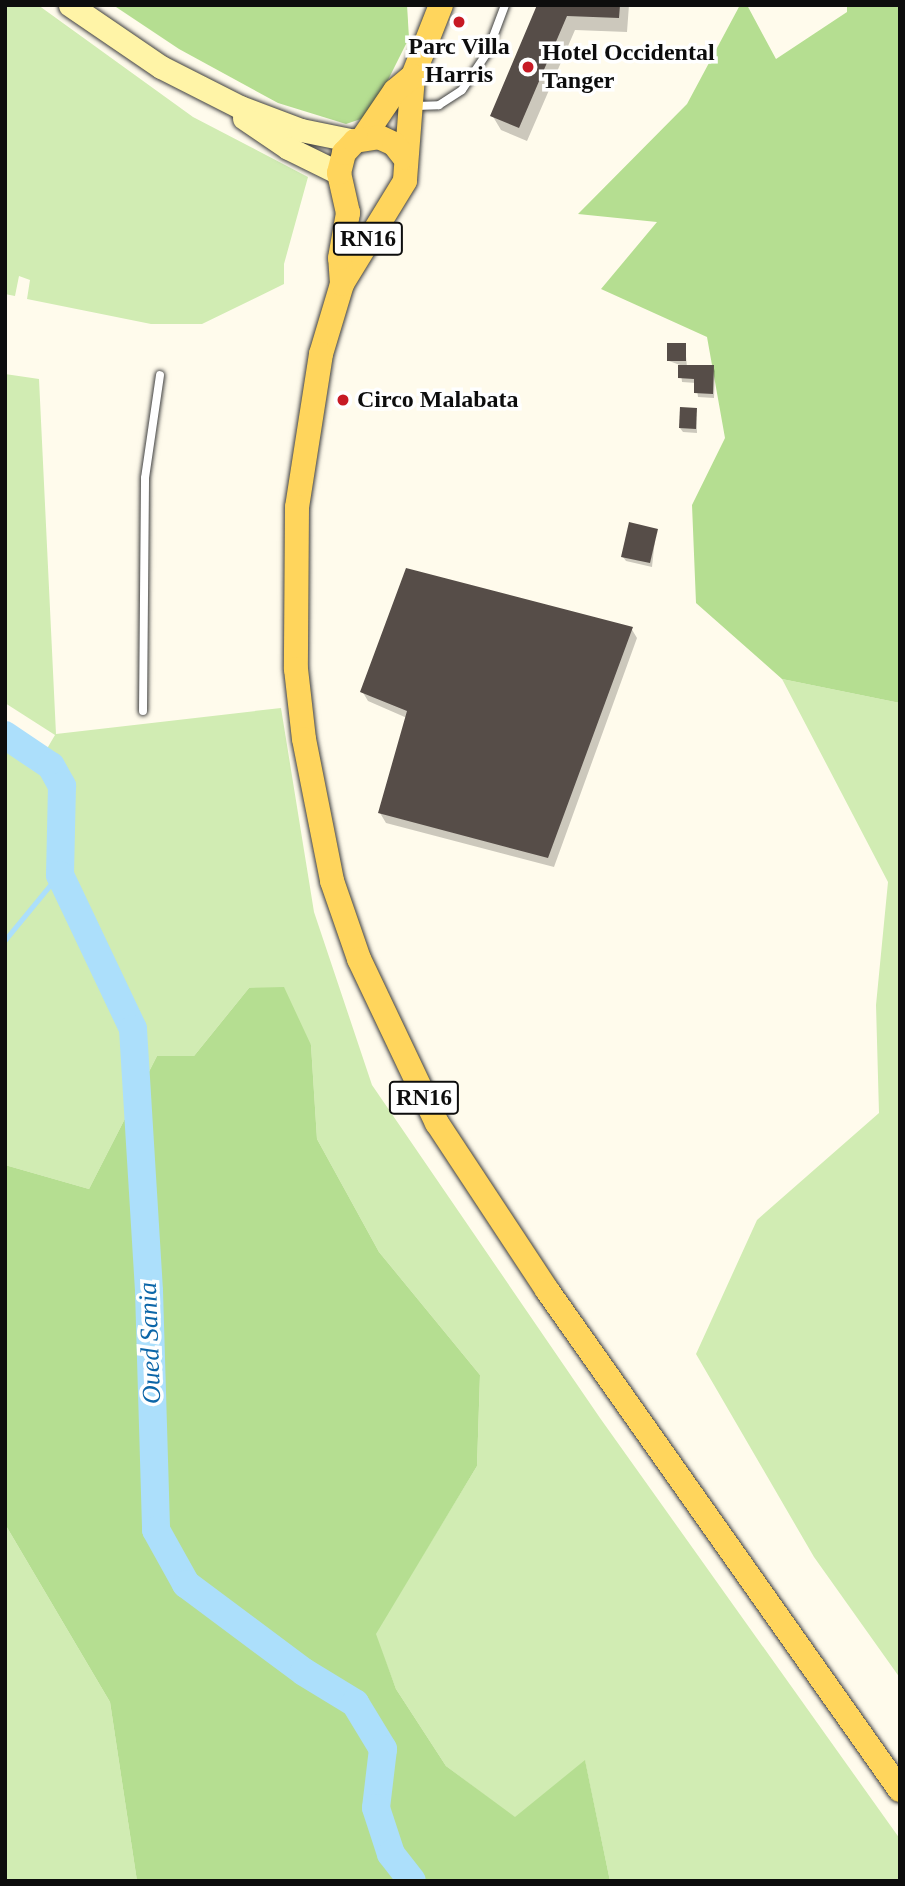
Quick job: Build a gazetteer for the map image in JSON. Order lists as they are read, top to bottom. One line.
{"streets":{"main road":["RN16"]},"water":["Oued Sania"],"places":["Parc Villa Harris","Hotel Occidental Tanger","Circo Malabata"]}
